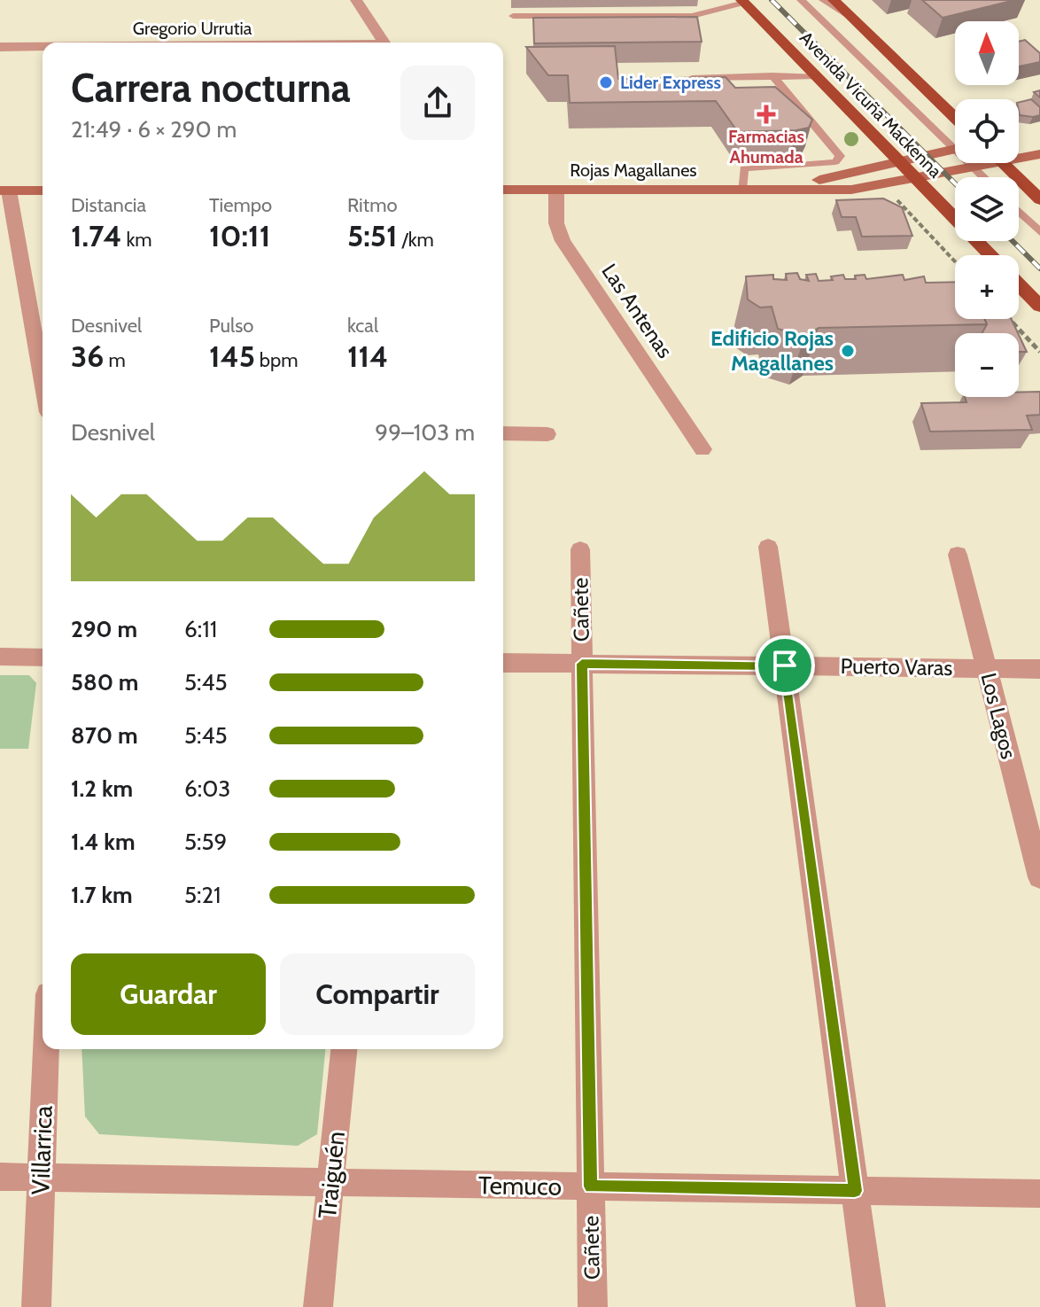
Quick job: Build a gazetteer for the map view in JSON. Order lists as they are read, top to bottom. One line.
{"streets":{"main road":["Avenida Vicuña Mackenna","Rojas Magallanes"],"street":["Gregorio Urrutia","Las Antenas","Cañete","Puerto Varas","Los Lagos","Villarrica","Traiguén","Temuco"]},"crossings":[["Avenida Vicuña Mackenna","Rojas Magallanes"],["Rojas Magallanes","Las Antenas"],["Cañete","Puerto Varas"],["Cañete","Temuco"],["Puerto Varas","Los Lagos"],["Villarrica","Temuco"],["Traiguén","Temuco"]],"places":{"other":["Lider Express","Edificio Rojas Magallanes"],"health":["Farmacias Ahumada"]},"north":"top","page":{"map_buttons":["+","−"],"heading":["Carrera nocturna","21:49 · 6 × 290 m"],"stats":[["Distancia","1.74 km"],["Tiempo","10:11"],["Ritmo","5:51 /km"],["Desnivel","36 m"],["Pulso","145 bpm"],["kcal","114"]],"chart":["Desnivel","99–103 m"],"list":[{"name":"290 m","note":"6:11"},{"name":"580 m","note":"5:45"},{"name":"870 m","note":"5:45"},{"name":"1.2 km","note":"6:03"},{"name":"1.4 km","note":"5:59"},{"name":"1.7 km","note":"5:21"}],"buttons":["Guardar","Compartir"]}}
